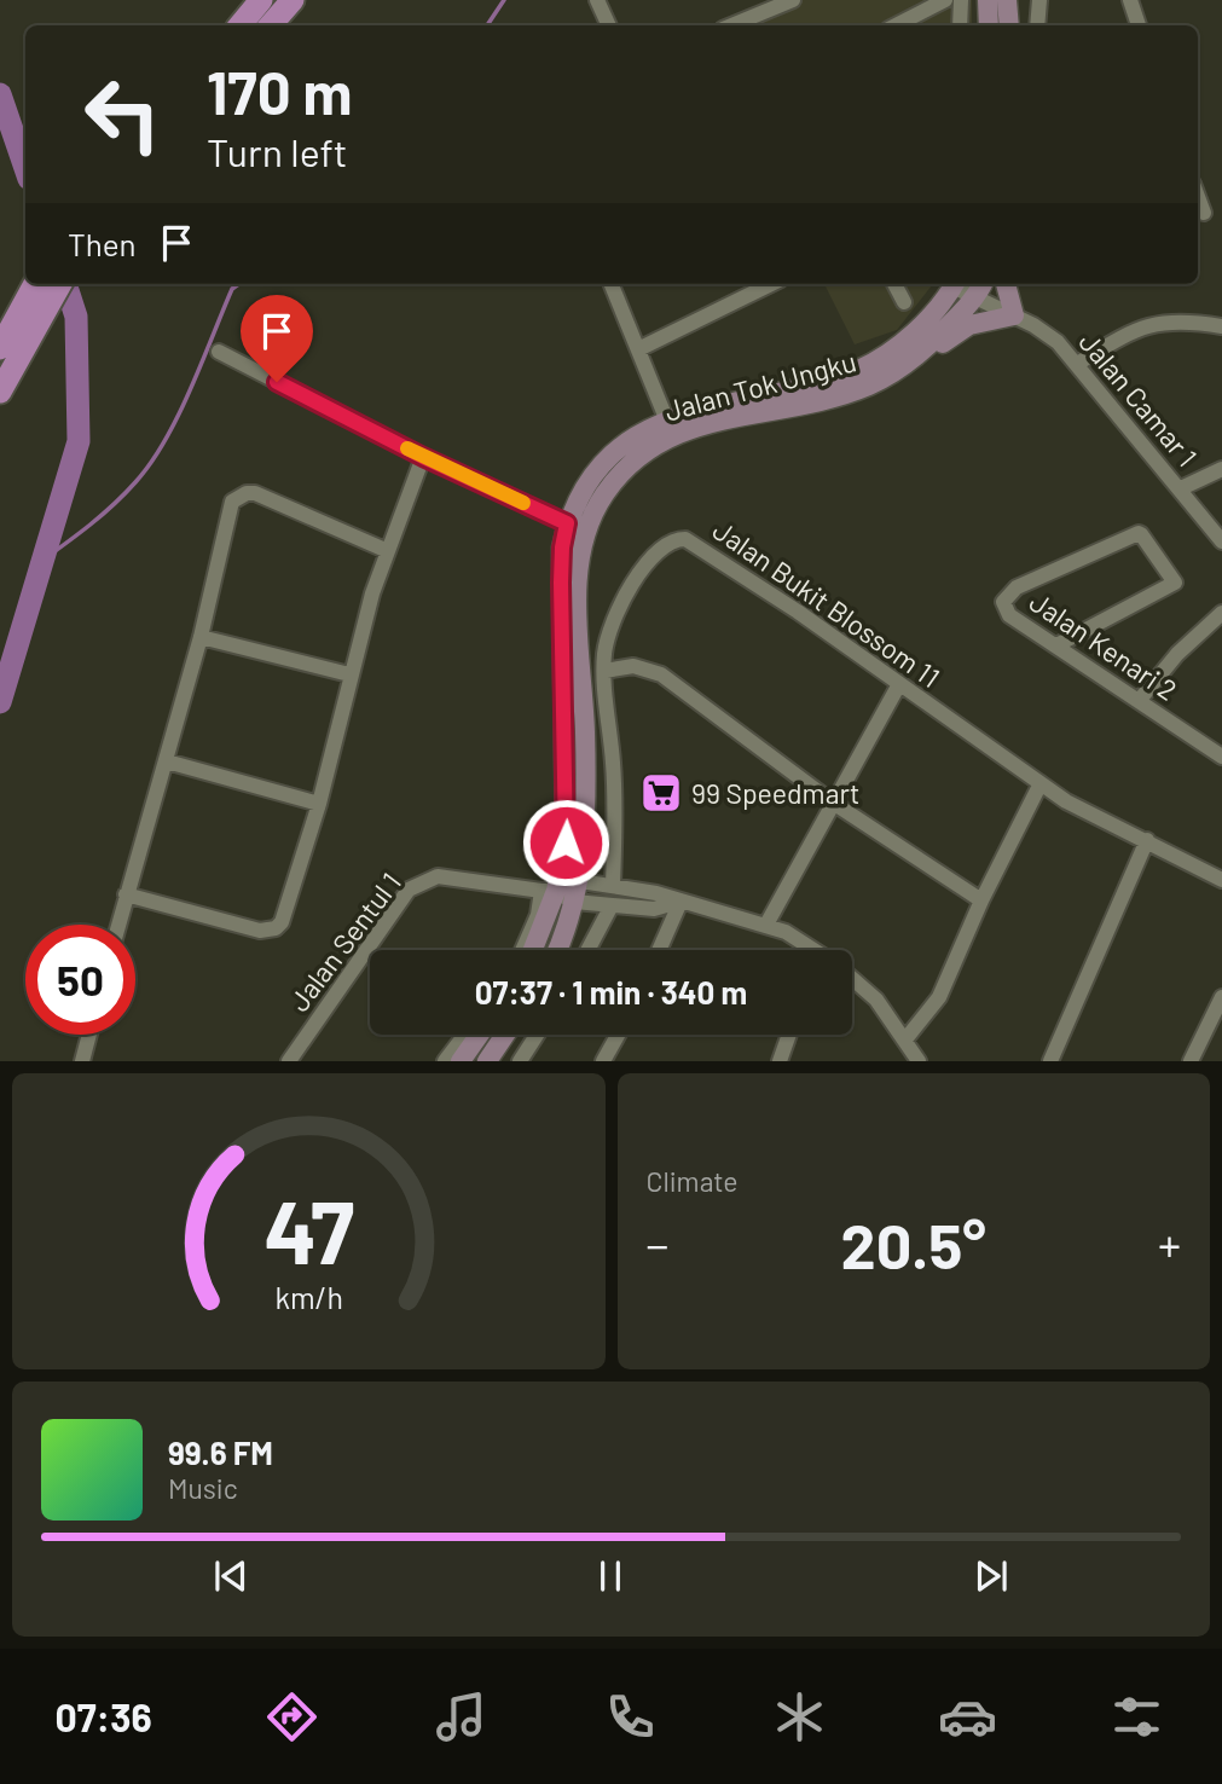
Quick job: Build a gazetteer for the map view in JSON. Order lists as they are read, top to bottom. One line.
{"streets":{"main road":["Jalan Tok Ungku"],"street":["Jalan Camar 1","Jalan Bukit Blossom 11","Jalan Kenari 2","Jalan Sentul 1"]},"crossings":[["Jalan Tok Ungku","Jalan Camar 1"],["Jalan Tok Ungku","Jalan Sentul 1"]],"places":{"supermarket":["99 Speedmart"]},"page":{"turn":["170 m","Turn left"],"then":"Then","limit":"50","trip":"07:37 · 1 min · 340 m","tile":"Climate","heat":["−","20.5°","+"],"song":["99.6 FM","Music"],"tabs":"07:36","gauge":["47","km/h"]}}
